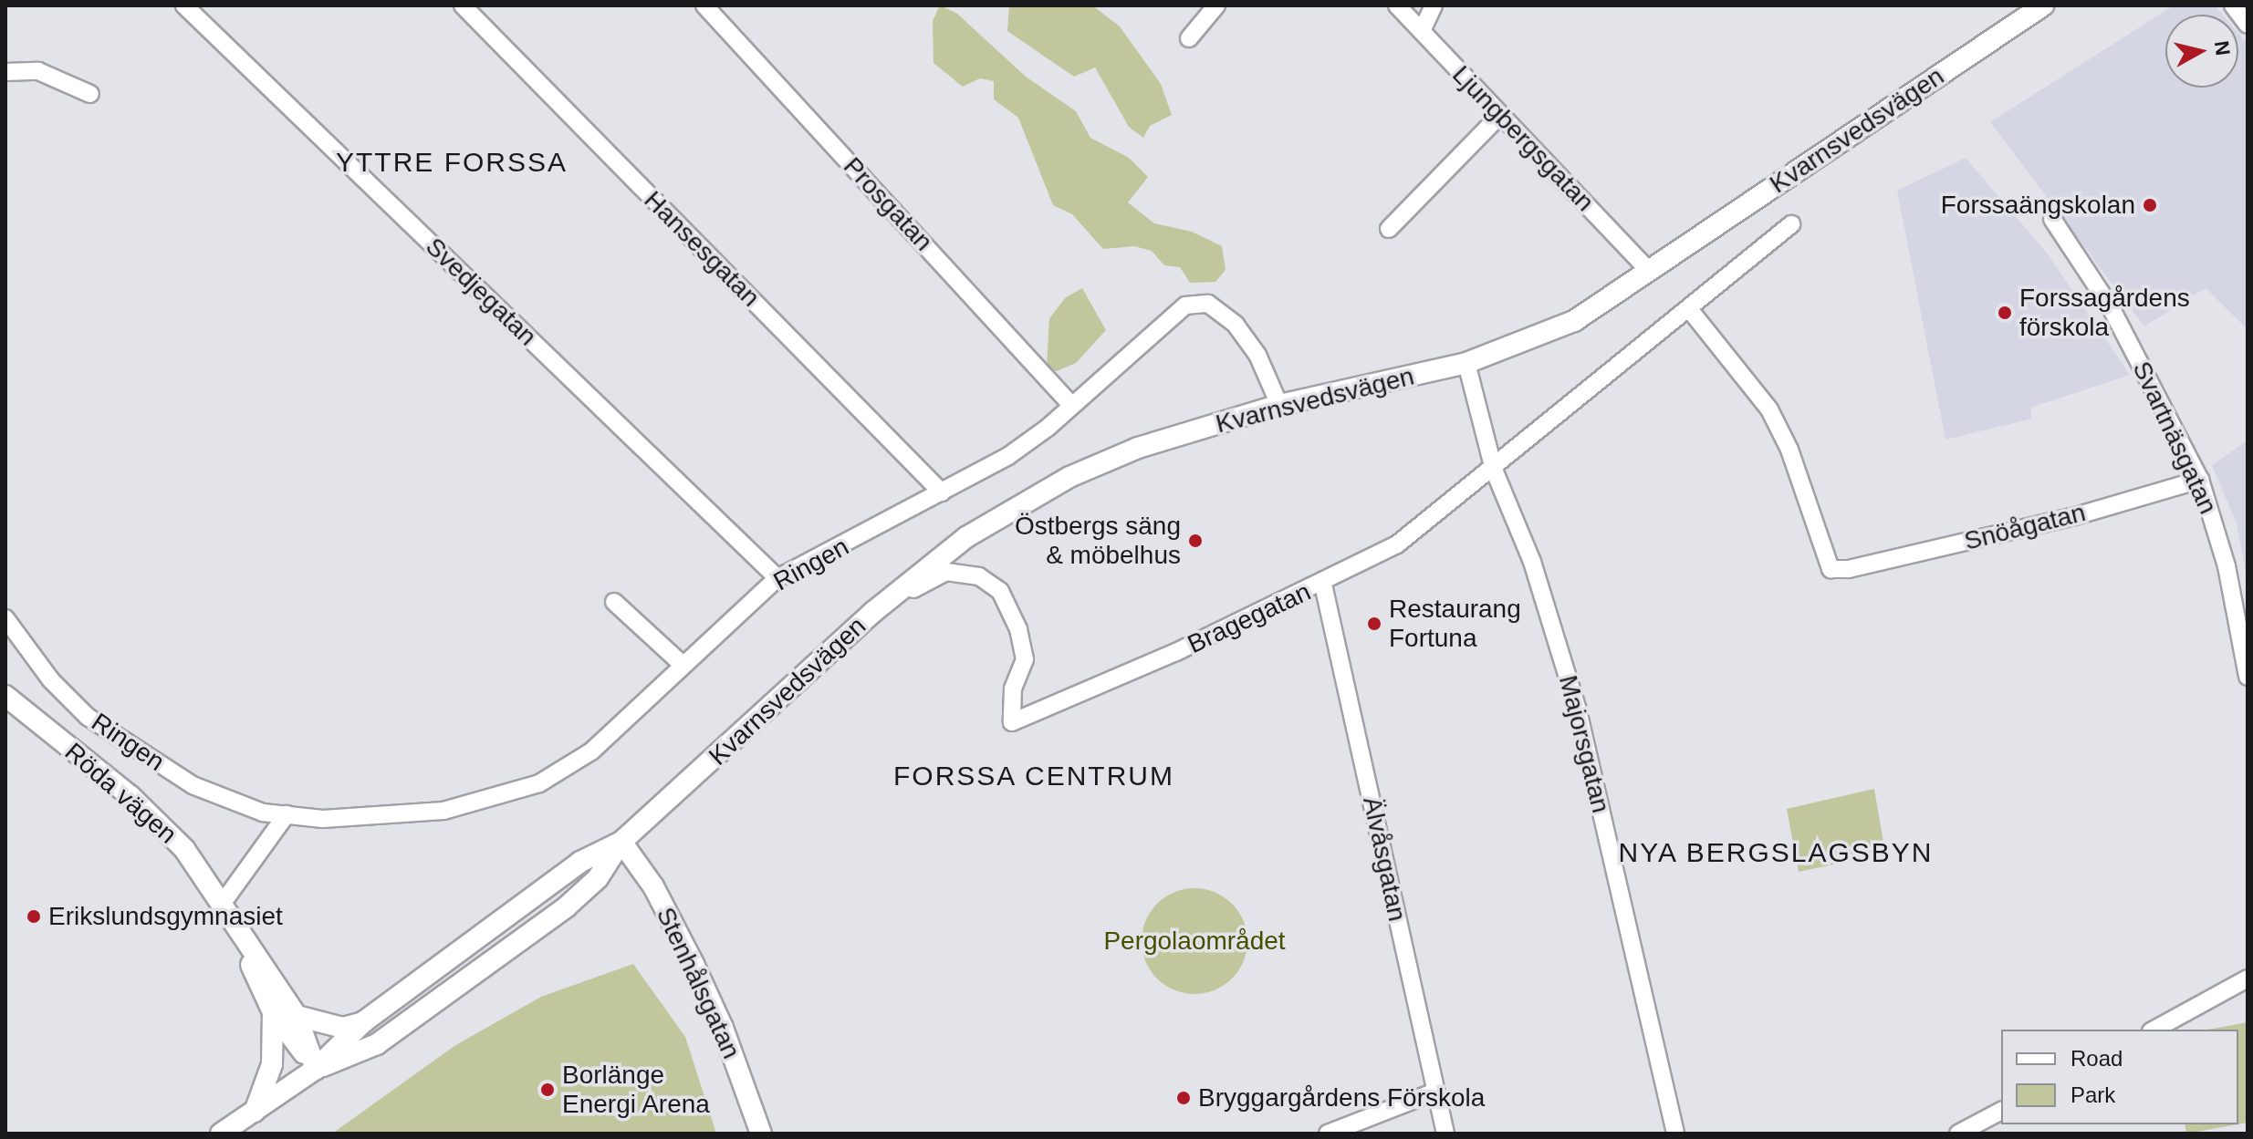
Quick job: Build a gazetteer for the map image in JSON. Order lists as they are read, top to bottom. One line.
{"streets":{"street":["Kvarnsvedsvägen","Ljungbergsgatan","Prosgatan","Hansesgatan","Svedjegatan","Svartnäsgatan","Snöågatan","Ringen","Bragegatan","Majorsgatan","Röda vägen","Älvåsgatan","Stenhålsgatan"]},"crossings":[["Kvarnsvedsvägen","Ljungbergsgatan"],["Kvarnsvedsvägen","Ringen"],["Kvarnsvedsvägen","Bragegatan"],["Kvarnsvedsvägen","Majorsgatan"],["Kvarnsvedsvägen","Röda vägen"],["Kvarnsvedsvägen","Stenhålsgatan"],["Prosgatan","Ringen"],["Hansesgatan","Ringen"],["Svedjegatan","Ringen"],["Svartnäsgatan","Snöågatan"],["Snöågatan","Bragegatan"],["Bragegatan","Majorsgatan"],["Bragegatan","Älvåsgatan"]],"districts":["YTTRE FORSSA","FORSSA CENTRUM","NYA BERGSLAGSBYN"],"parks":["Pergolaområdet"],"places":["Forssaängskolan","Forssagårdens förskola","Östbergs säng & möbelhus","Restaurang Fortuna","Erikslundsgymnasiet","Borlänge Energi Arena","Bryggargårdens Förskola"],"legend":["Road","Park"],"north":"right"}
